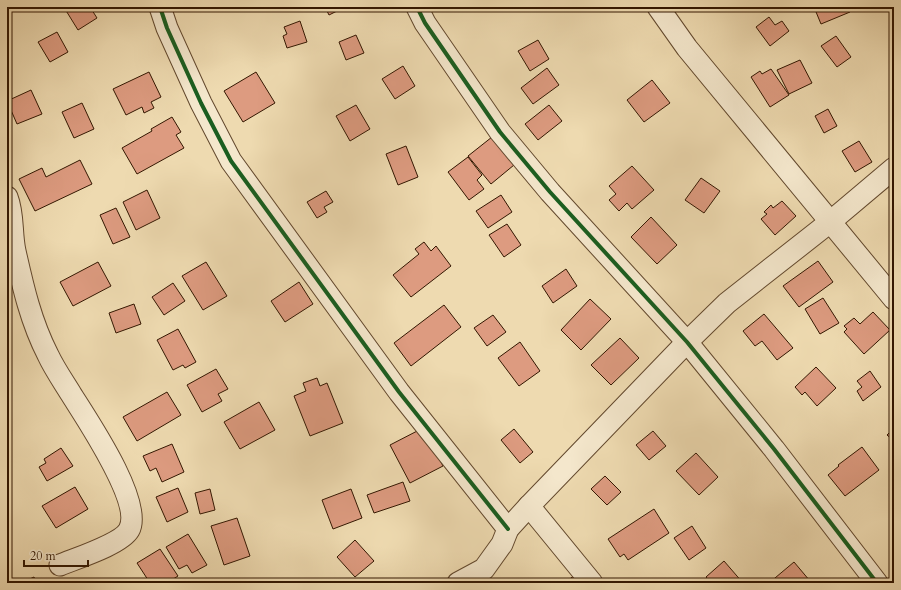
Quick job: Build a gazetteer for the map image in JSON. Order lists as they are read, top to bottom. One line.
{"scale_bar":"20 m"}
